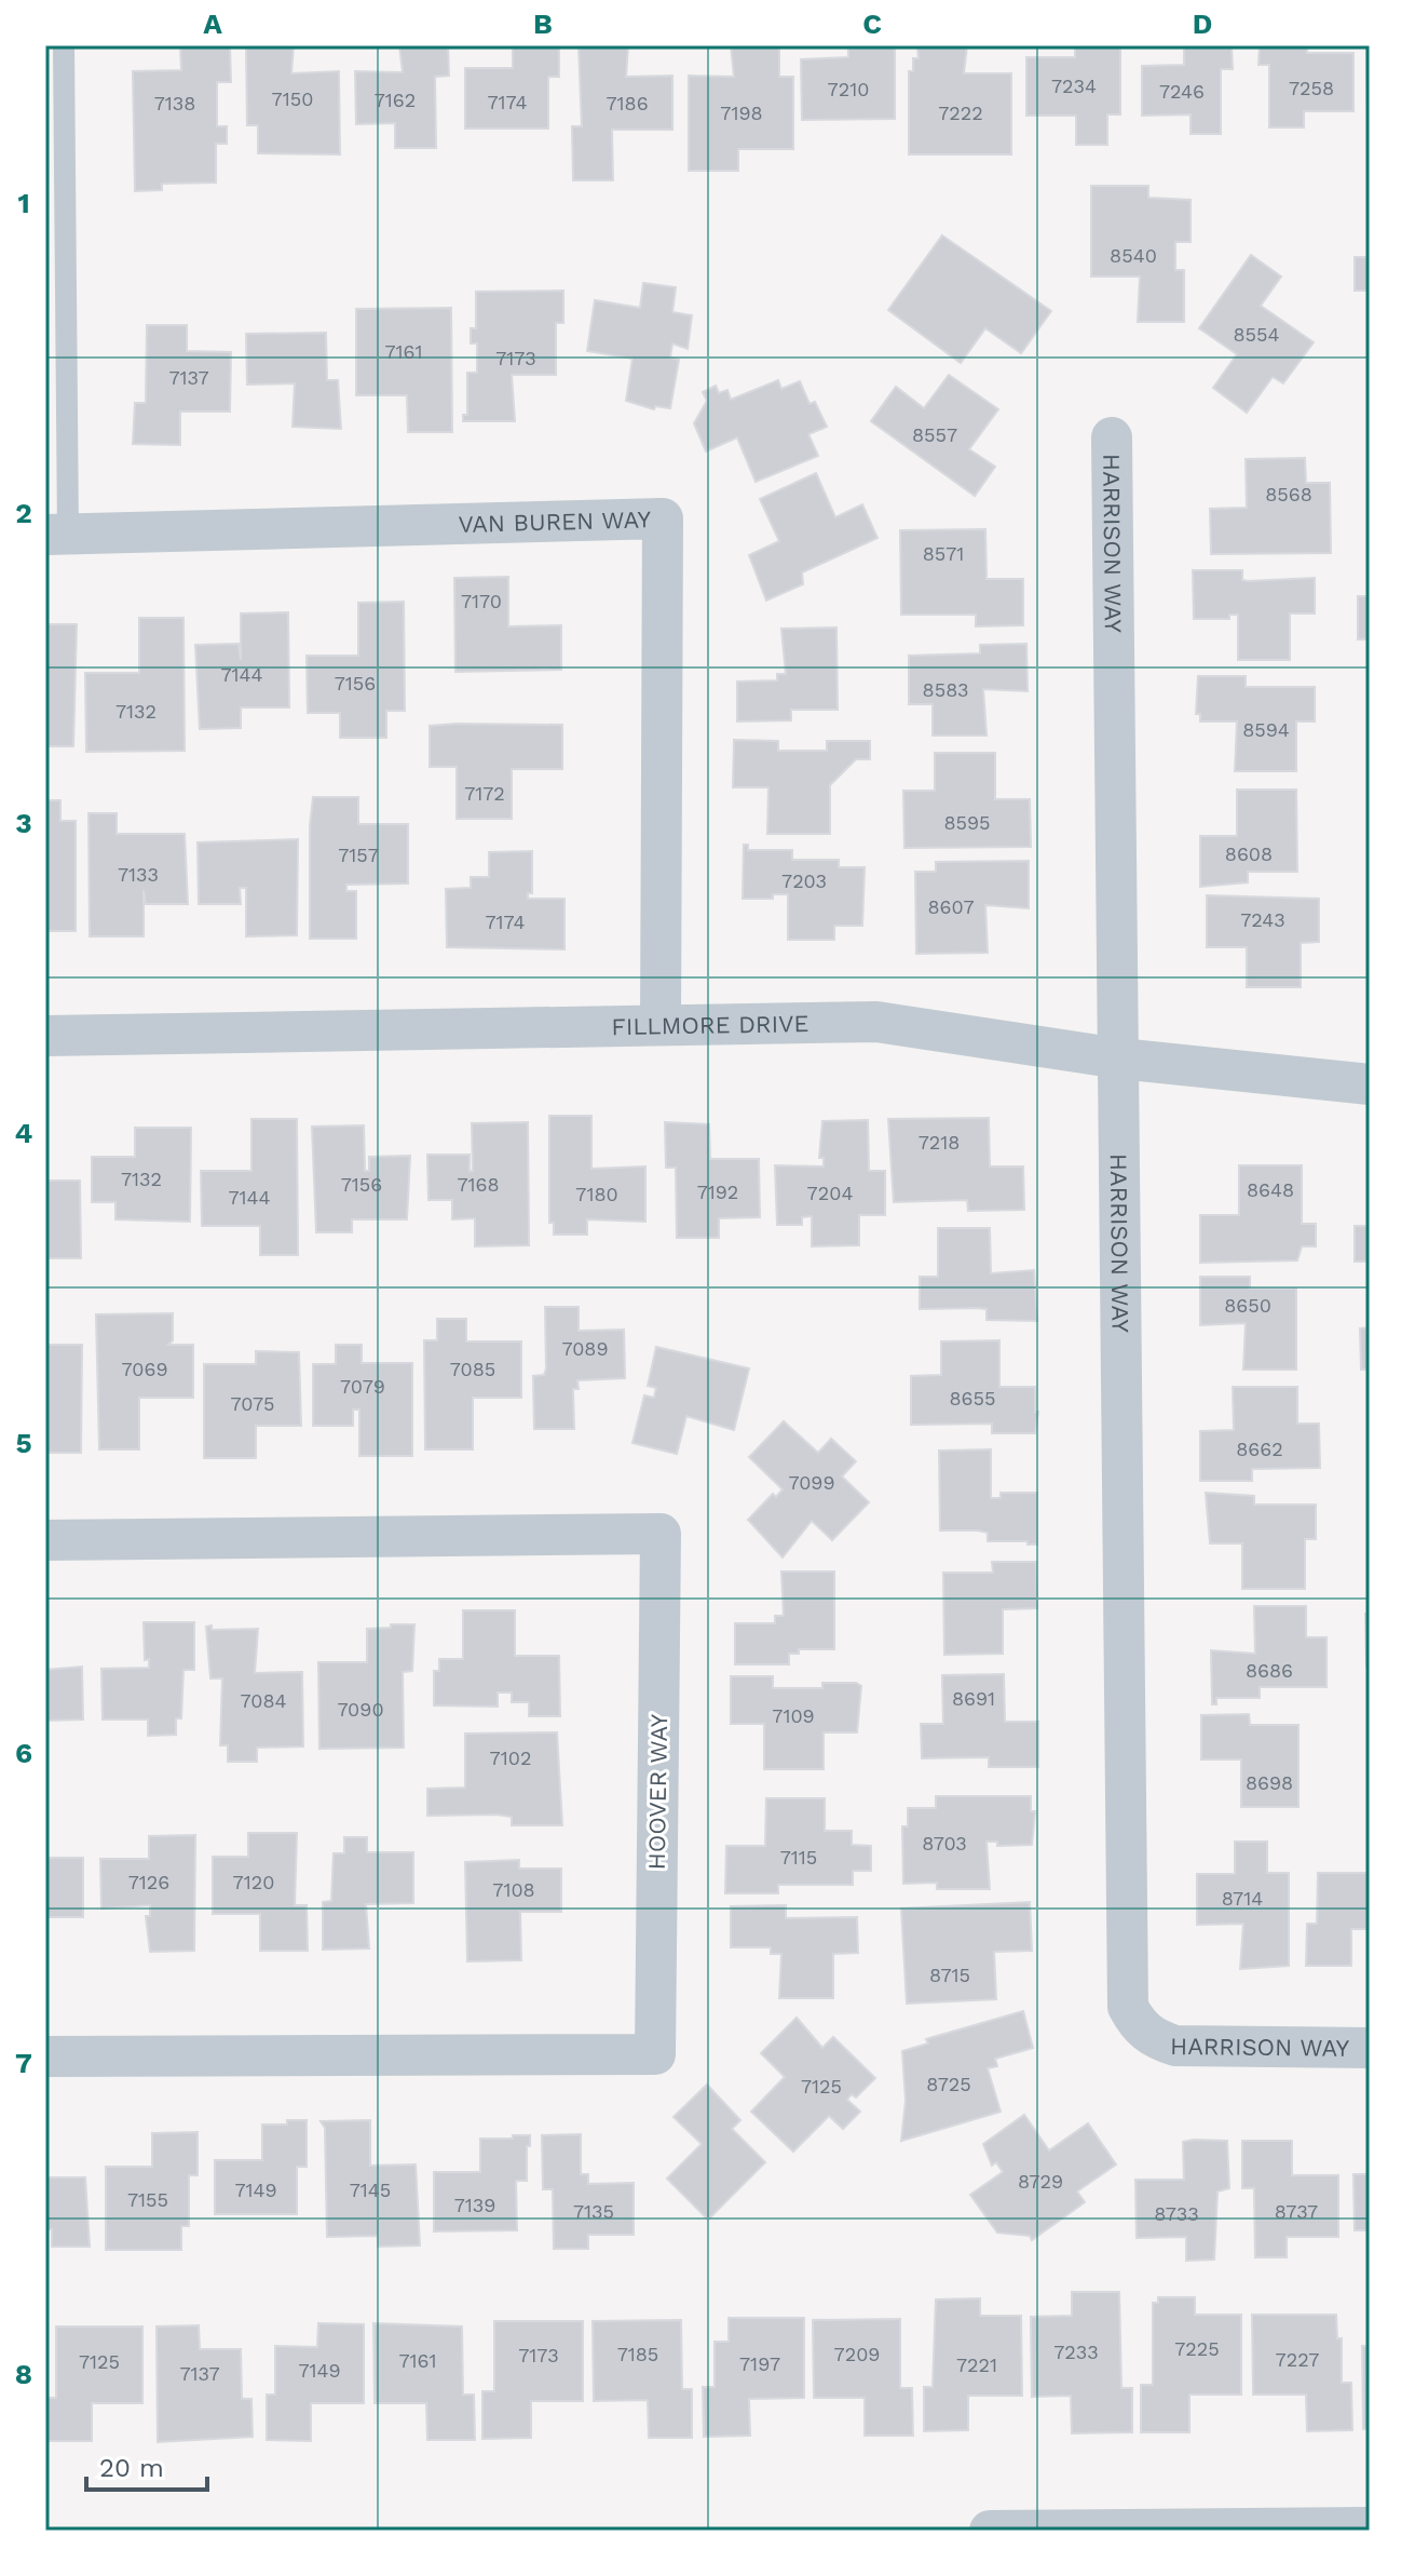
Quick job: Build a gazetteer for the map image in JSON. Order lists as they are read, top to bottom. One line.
{"streets":{"street":["VAN BUREN WAY","HARRISON WAY","FILLMORE DRIVE","HOOVER WAY"]},"crossings":[["VAN BUREN WAY","FILLMORE DRIVE"],["HARRISON WAY","FILLMORE DRIVE"]],"house_numbers":["7234","7258","7210","7246","7150","7162","7174","7138","7186","7198","7222","8540","8554","7161","7173","7137","8557","8568","8571","7170","7144","7156","8583","7132","8594","7172","8595","8608","7157","7133","7203","8607","7243","7174","7218","7132","7156","7168","8648","7192","7204","7180","7144","8650","7089","7069","7085","7079","8655","7075","8662","7099","8686","8691","7084","7090","7109","7102","8698","8703","7115","7126","7120","7108","8714","8715","8725","7125","8729","7149","7145","7155","7139","7135","8737","8733","7225","7233","7185","7209","7173","7227","7161","7125","7197","7221","7149","7137"],"scale_bar":"20 m","grid":{"columns":["A","B","C","D"],"rows":["1","2","3","4","5","6","7","8"]}}
